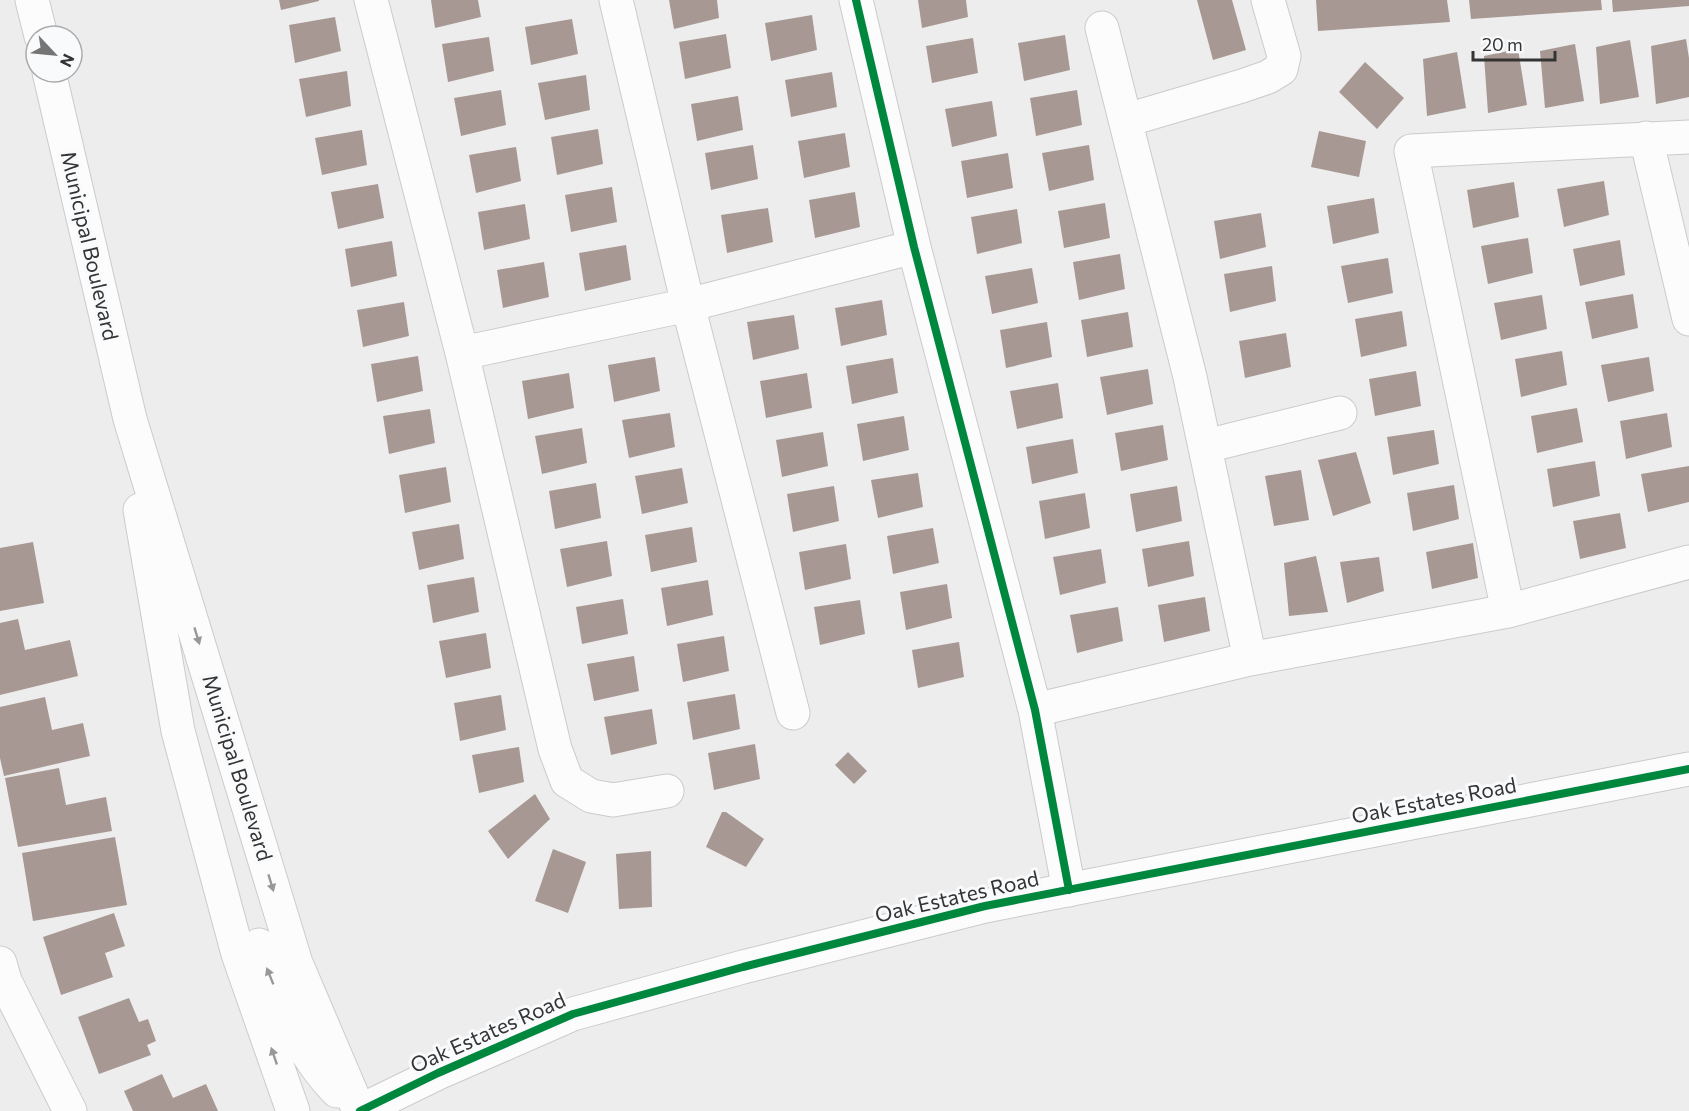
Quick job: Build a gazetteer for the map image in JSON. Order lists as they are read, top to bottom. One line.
{"streets":{"street":["Municipal Boulevard","Oak Estates Road"]},"crossings":[["Municipal Boulevard","Oak Estates Road"]],"scale_bar":"20 m","north":"bottom right"}
